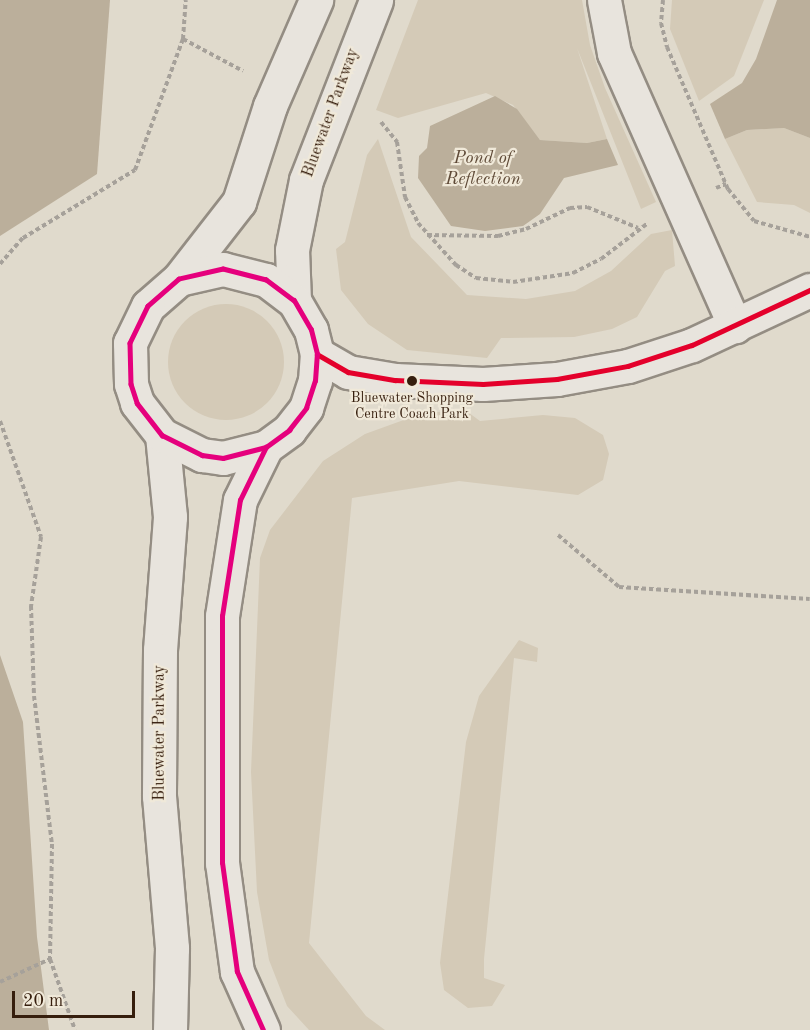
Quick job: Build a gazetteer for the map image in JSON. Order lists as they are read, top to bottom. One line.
{"streets":{"street":["Bluewater Parkway"]},"water":["Pond of Reflection"],"places":["Bluewater Shopping Centre Coach Park"],"scale_bar":"20 m"}
